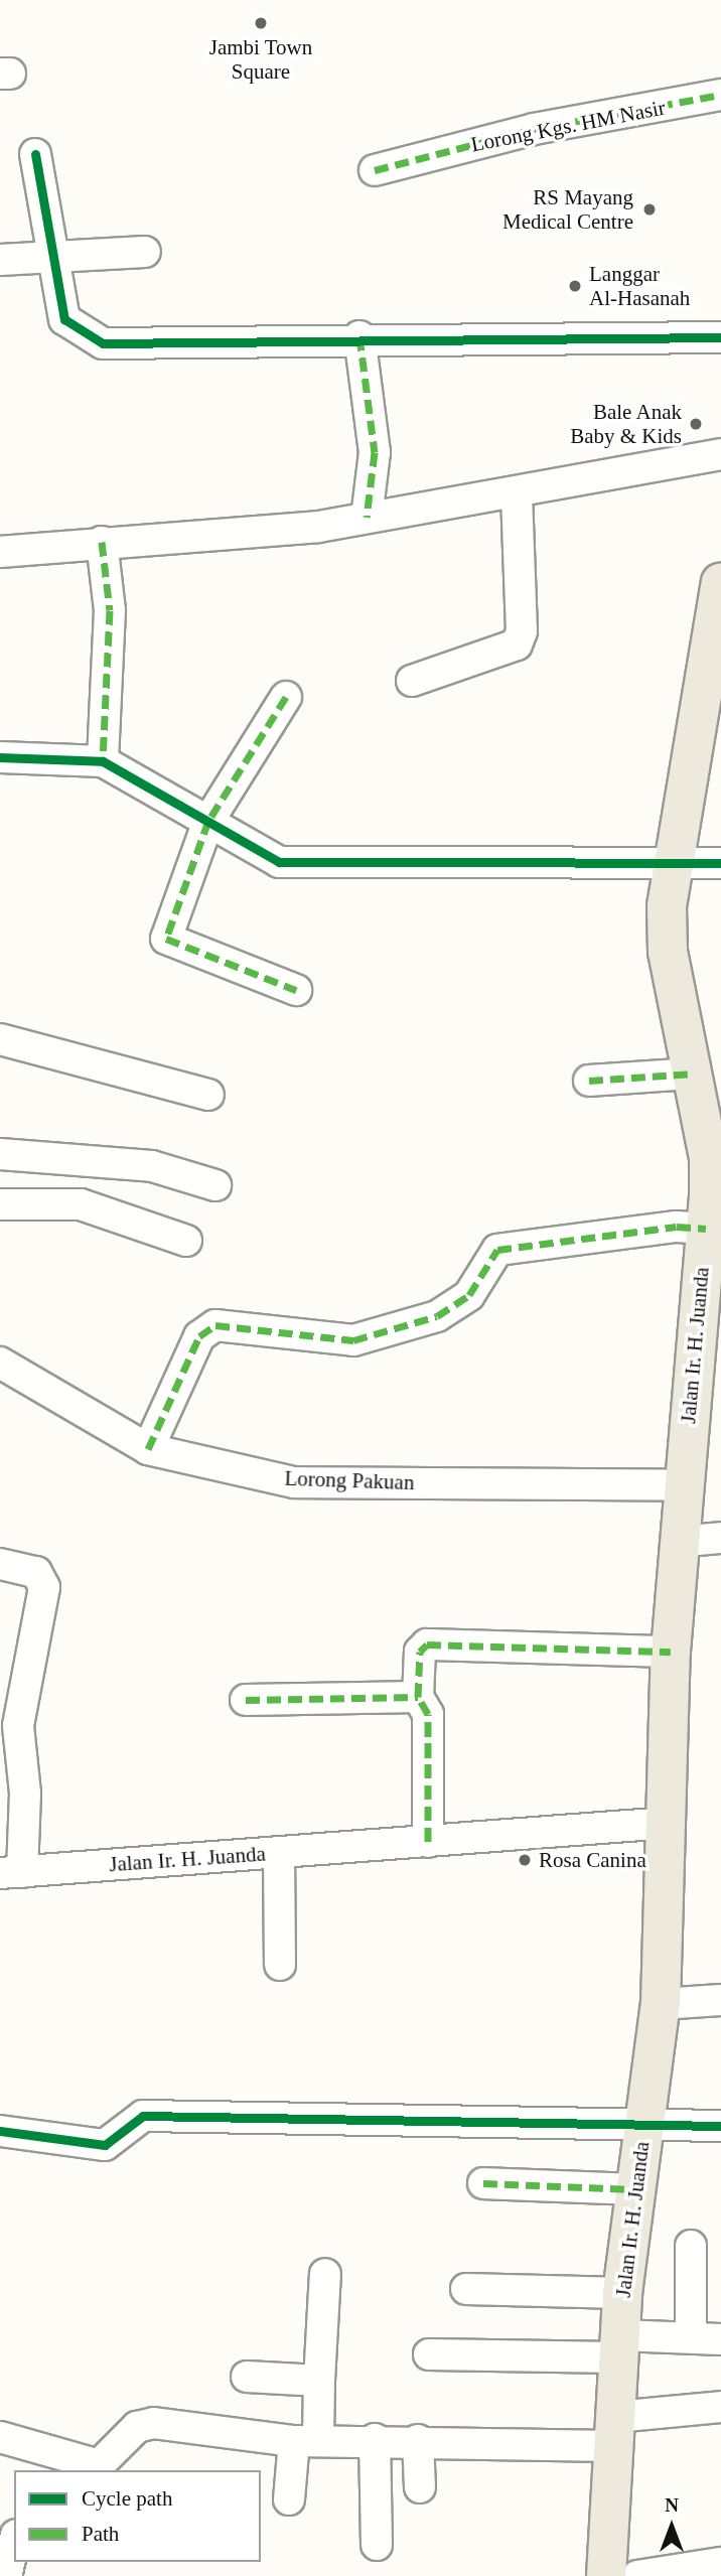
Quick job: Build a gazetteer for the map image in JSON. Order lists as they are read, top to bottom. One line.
{"streets":{"main road":["Jalan Ir. H. Juanda"],"street":["Lorong Kgs. HM Nasir","Lorong Pakuan"]},"crossings":[["Jalan Ir. H. Juanda","Lorong Pakuan"]],"places":["Jambi Town Square","RS Mayang Medical Centre","Langgar Al-Hasanah","Bale Anak Baby & Kids","Rosa Canina"],"legend":["Cycle path","Path"],"north":"top"}
